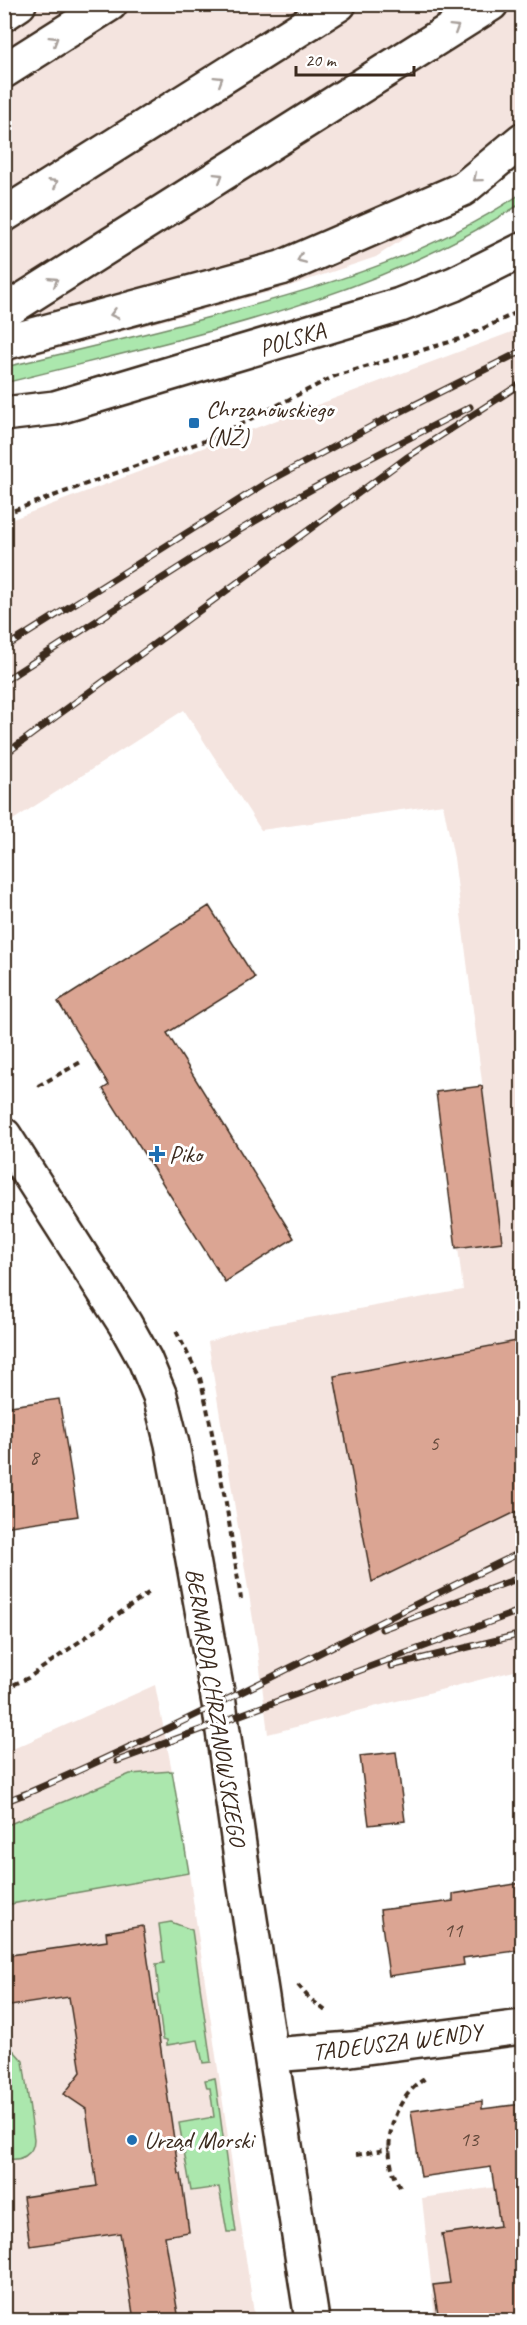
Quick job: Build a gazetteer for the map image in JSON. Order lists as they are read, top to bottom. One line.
{"streets":{"main road":["POLSKA","BERNARDA CHRZANOWSKIEGO","TADEUSZA WENDY"]},"crossings":[["BERNARDA CHRZANOWSKIEGO","TADEUSZA WENDY"]],"places":{"transit":["Chrzanowskiego (NŻ)"],"health":["Piko"],"other":["Urząd Morski"]},"house_numbers":["5","8","11","13"],"scale_bar":"20 m"}
